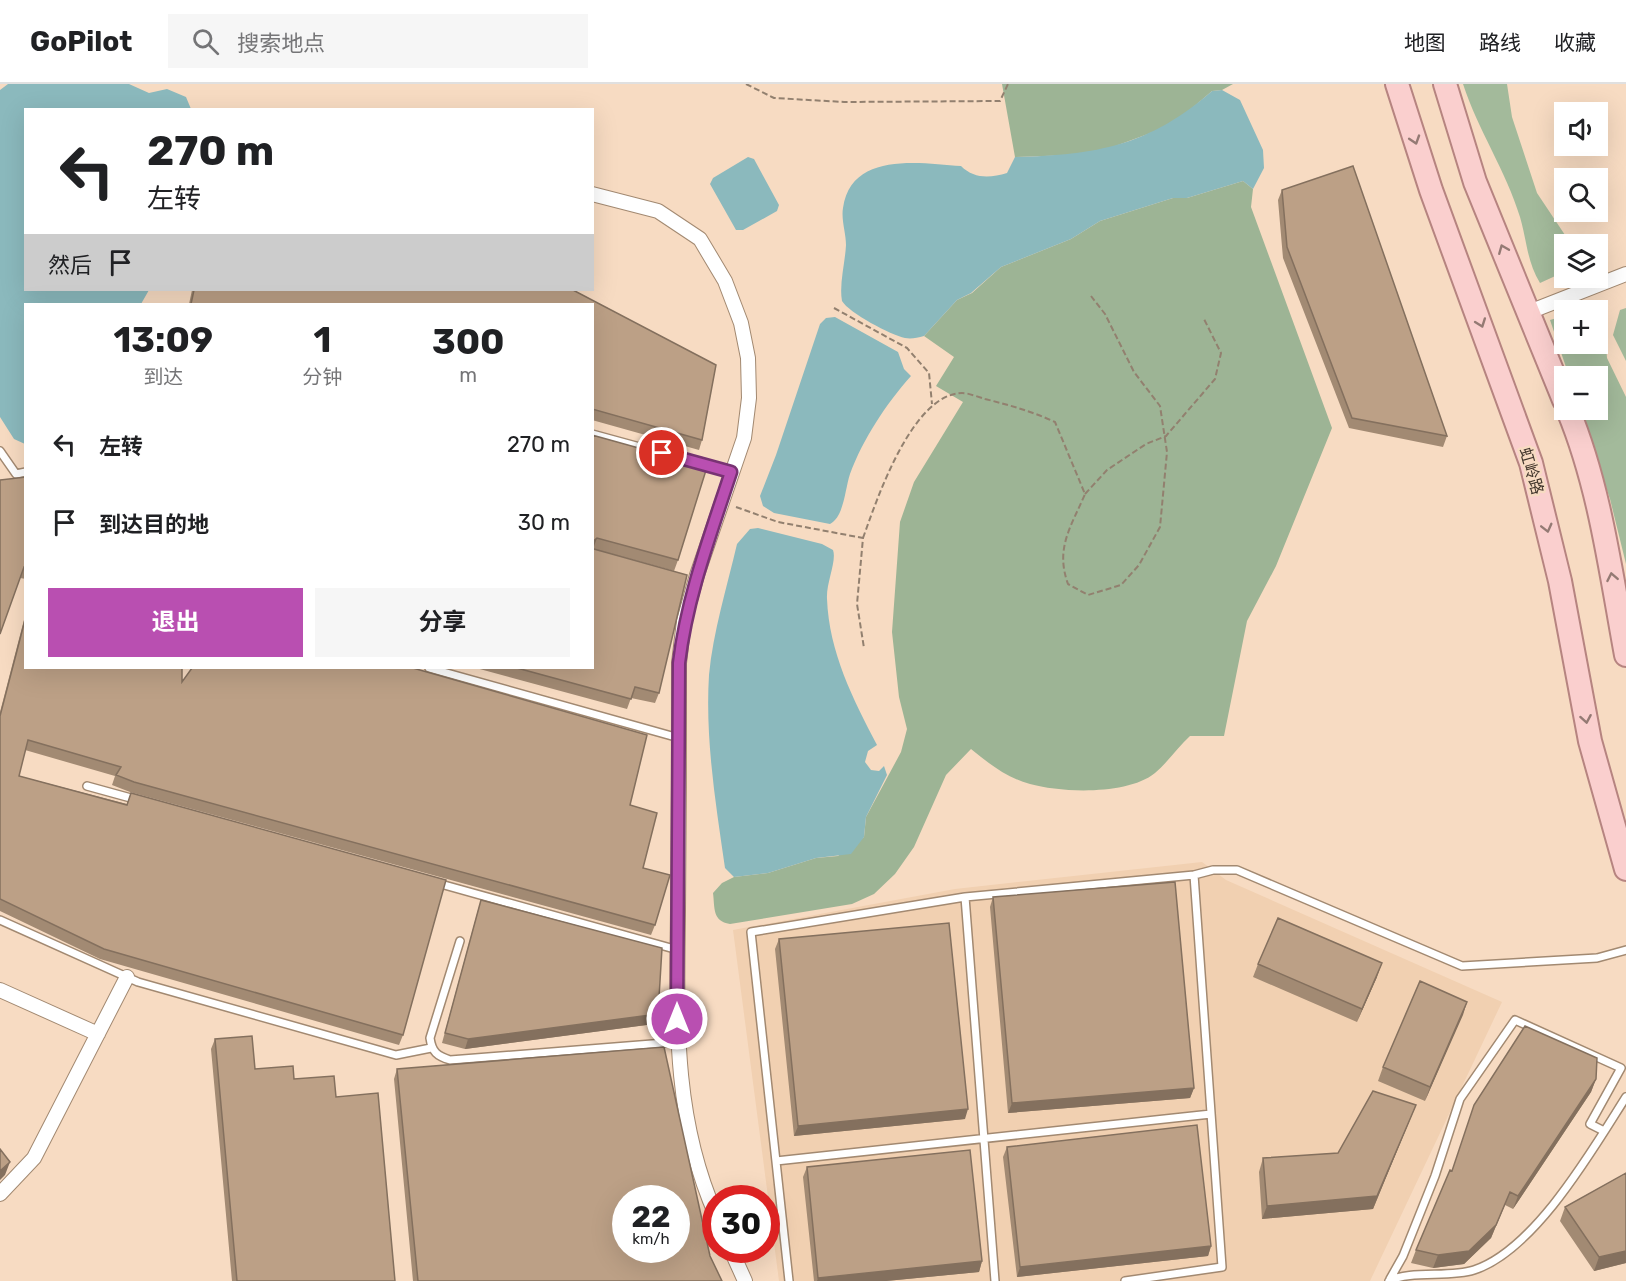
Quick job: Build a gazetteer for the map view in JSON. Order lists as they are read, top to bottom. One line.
{"streets":{"main road":["虹岭路"]},"page":{"header":"GoPilot","search":"搜索地点","nav":["地图","路线","收藏"],"map_buttons":["+","−"],"turn":["270 m","左转"],"then":"然后","eta":["13:09","到达","1","分钟","300","m"],"list":[{"name":"左转","value":"270 m"},{"name":"到达目的地","value":"30 m"}],"buttons":["退出","分享"],"speed":"22 km/h","limit":"30"}}
